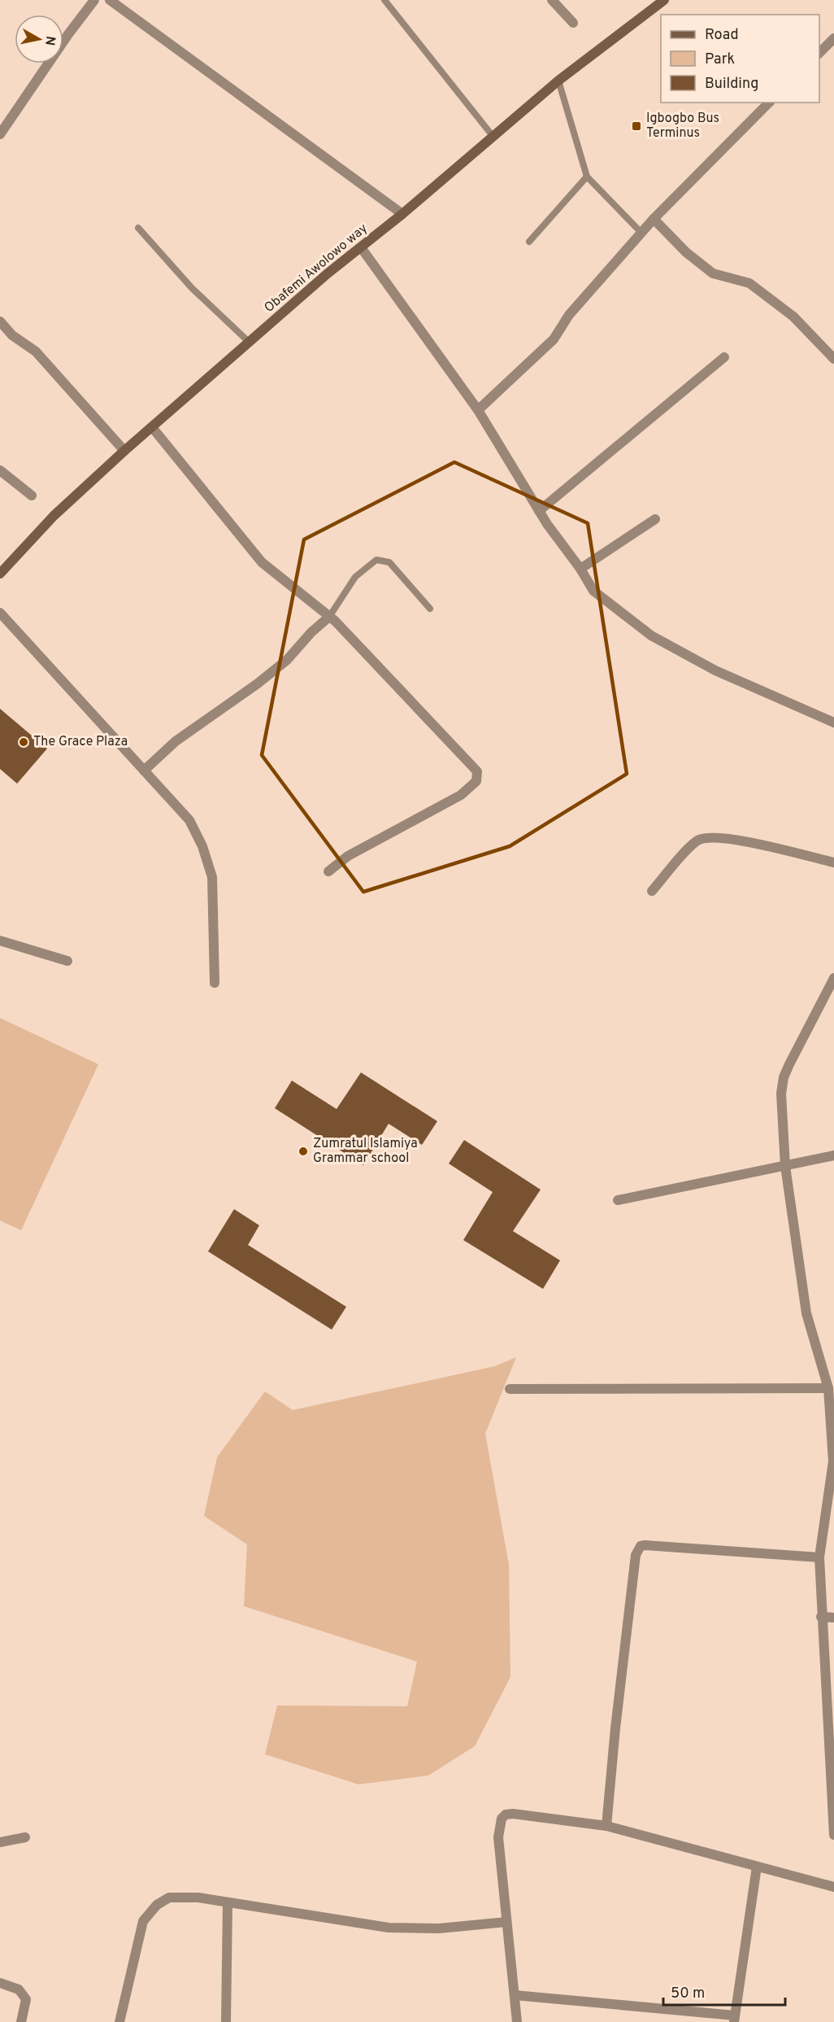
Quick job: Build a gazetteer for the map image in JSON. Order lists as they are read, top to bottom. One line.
{"streets":{"main road":["Obafemi Awolowo way"]},"places":{"transit":["Igbogbo Bus Terminus"],"other":["The Grace Plaza","Zumratul Islamiya Grammar school"]},"legend":["Road","Park","Building"],"scale_bar":"50 m","north":"right"}
